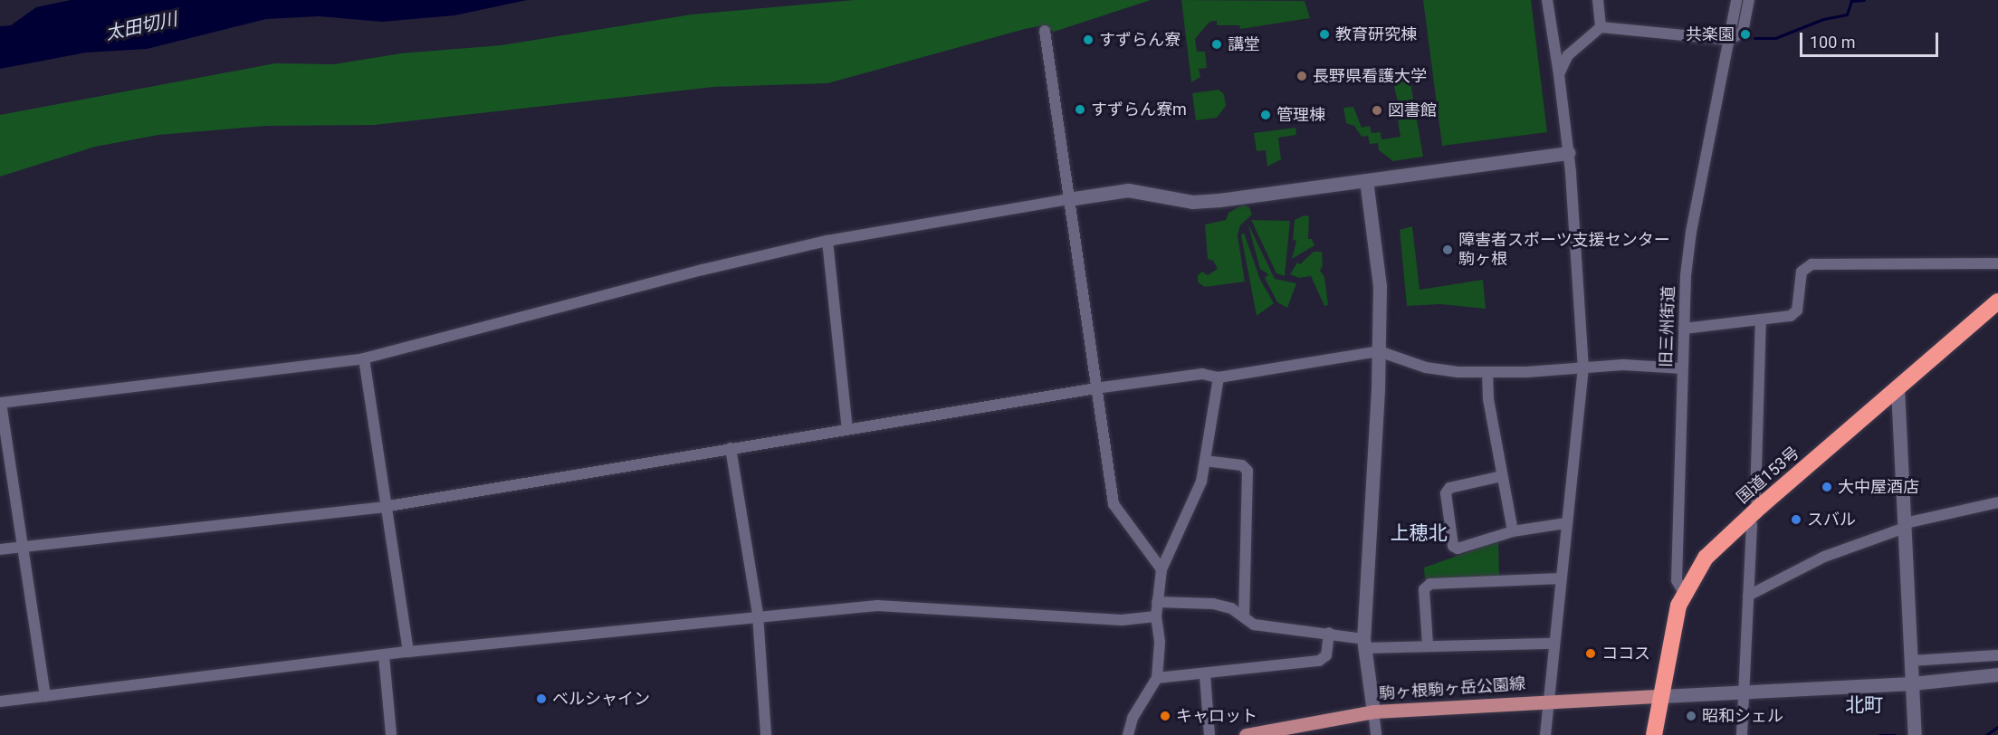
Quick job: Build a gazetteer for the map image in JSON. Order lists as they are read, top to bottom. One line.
{"streets":{"highway":["国道153号"],"main road":["駒ヶ根駒ヶ岳公園線"],"street":["旧三州街道"]},"crossings":[["旧三州街道","国道153号"],["国道153号","駒ヶ根駒ヶ岳公園線"]],"districts":["上穂北","北町"],"water":["太田切川"],"places":["教育研究棟","共楽園","すずらん寮","講堂","長野県看護大学","すずらん寮m","図書館","管理棟","障害者スポーツ支援センター 駒ヶ根","大中屋酒店","スバル","ココス","ベルシャイン","キャロット","昭和シェル"],"scale_bar":"100 m"}
